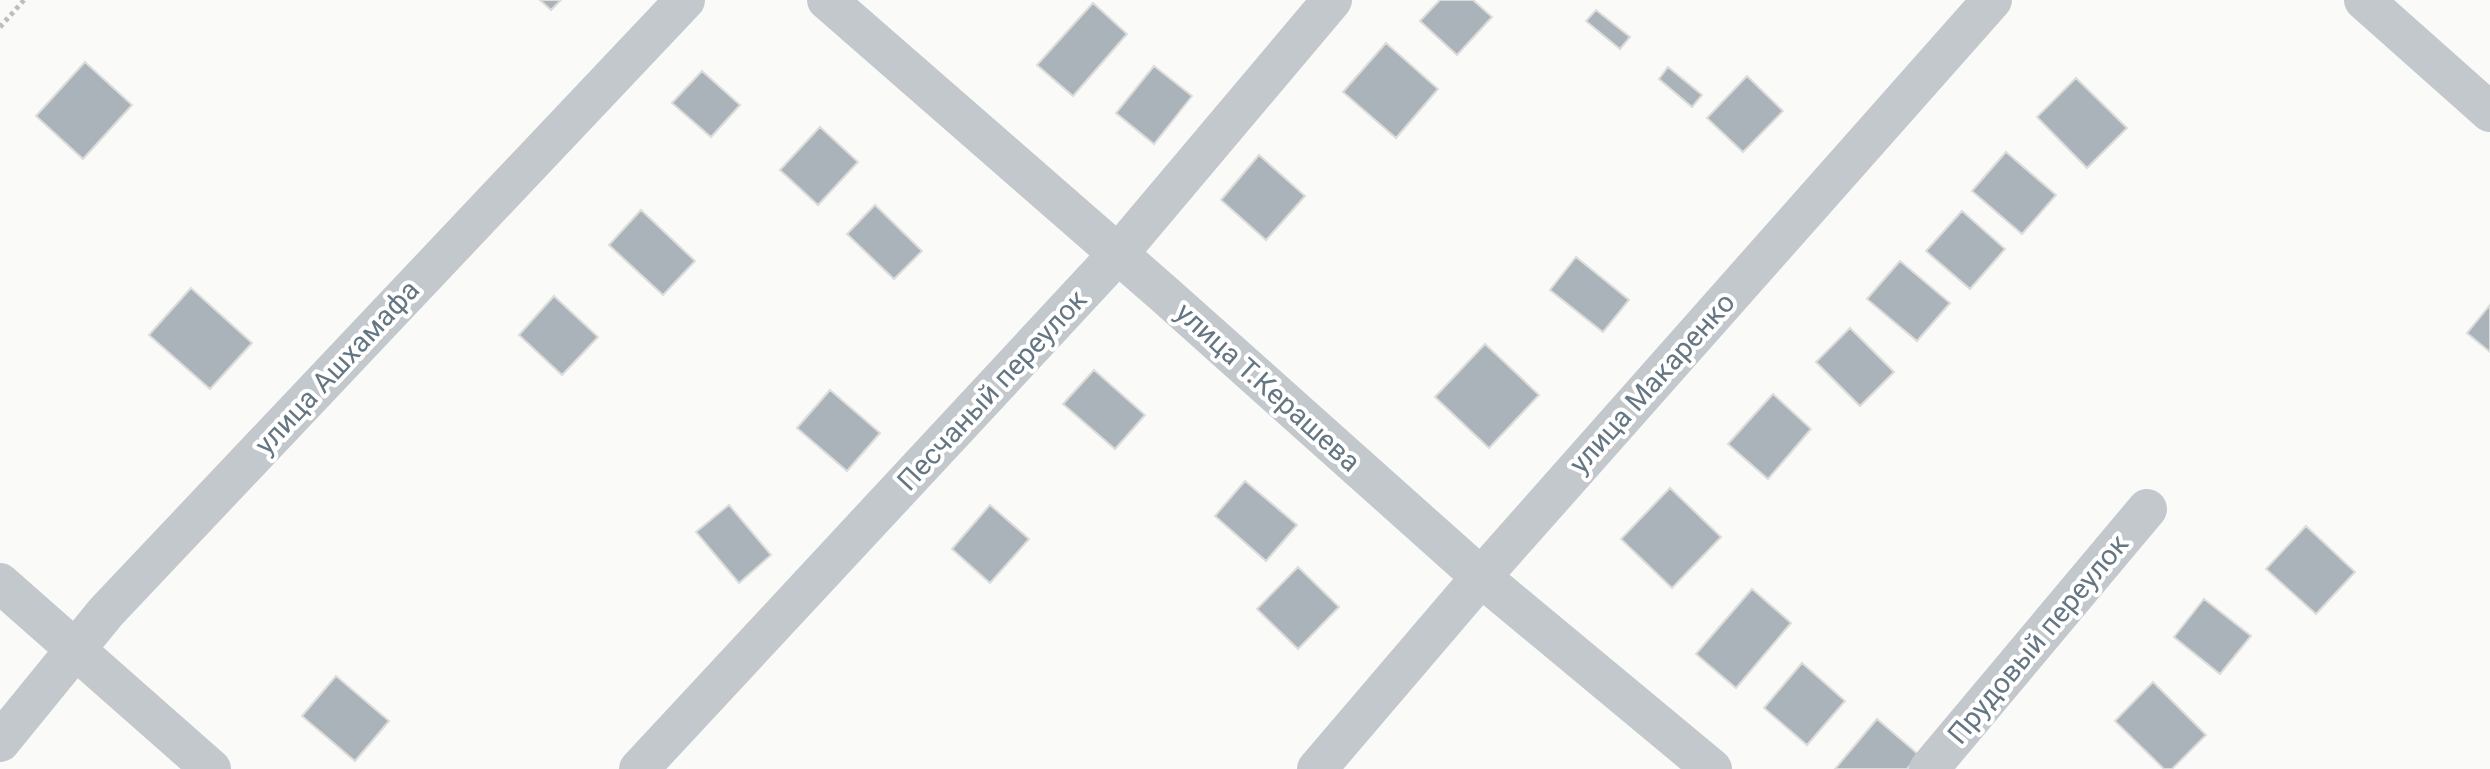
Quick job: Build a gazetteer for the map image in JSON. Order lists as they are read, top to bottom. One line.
{"streets":{"street":["улица Ашхамафа","улица Макаренко","улица Т.Керашева","Песчаный переулок","Прудовый переулок"]},"crossings":[["улица Макаренко","улица Т.Керашева"],["улица Т.Керашева","Песчаный переулок"]]}
